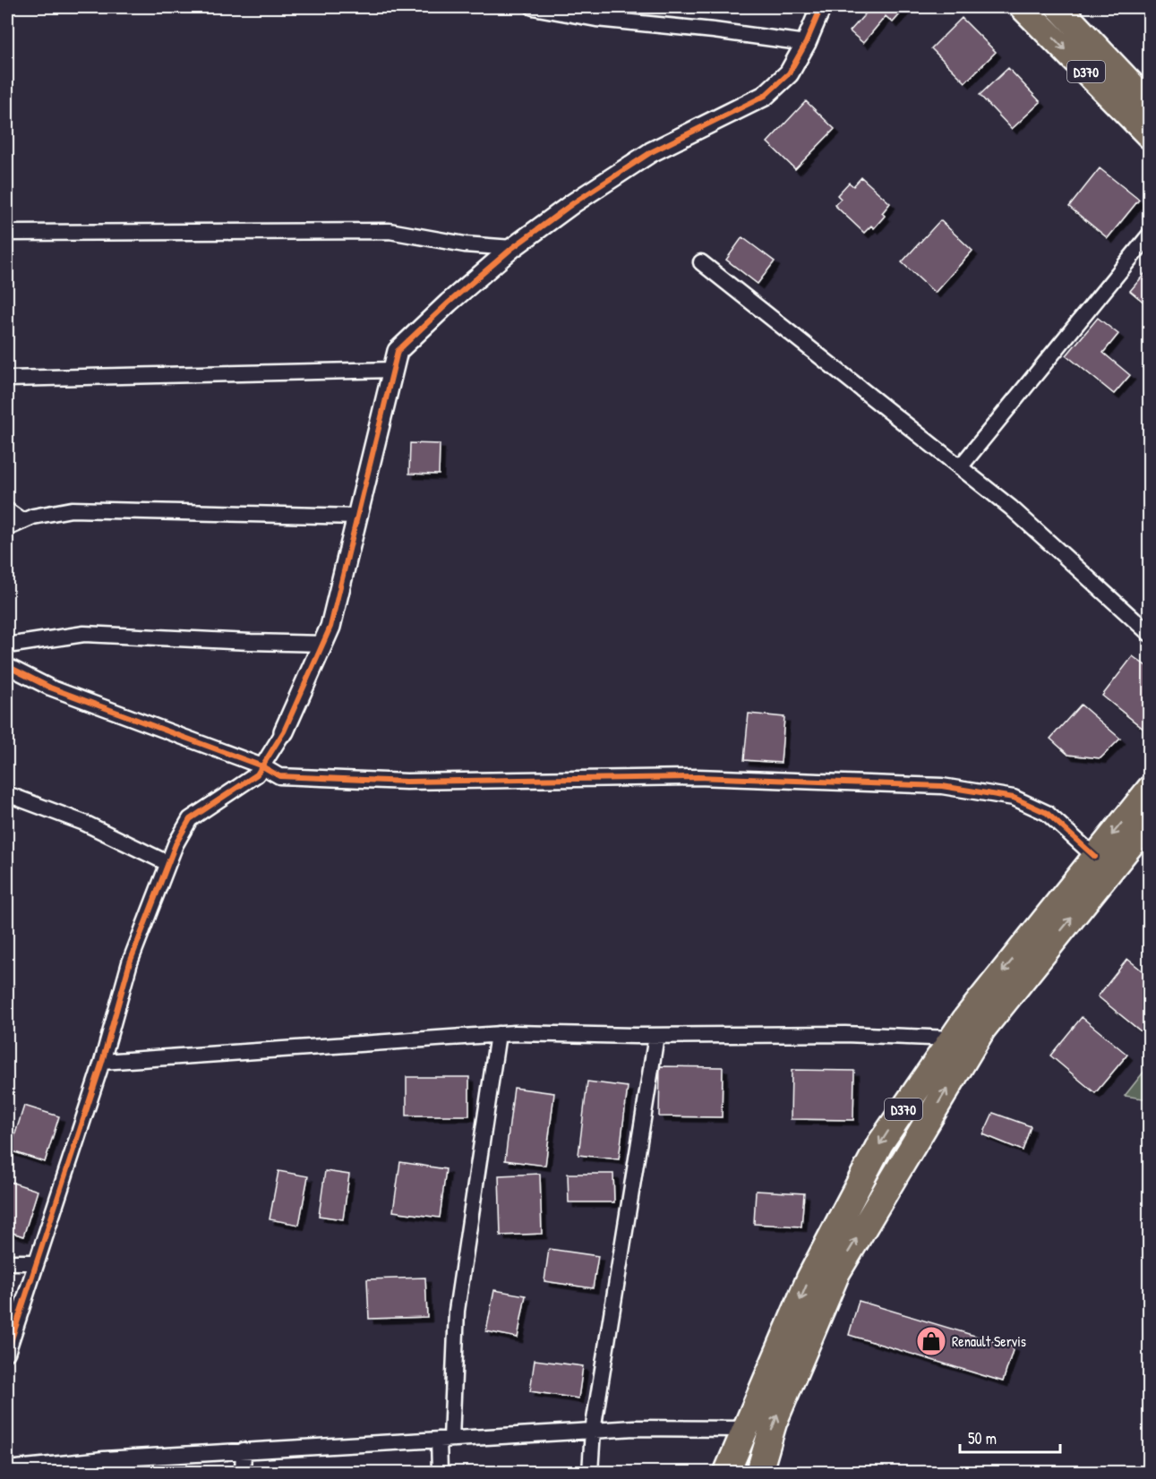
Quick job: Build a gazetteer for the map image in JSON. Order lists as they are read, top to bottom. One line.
{"streets":{"highway":["D370"]},"places":{"shop":["Renault Servis"]},"scale_bar":"50 m"}
